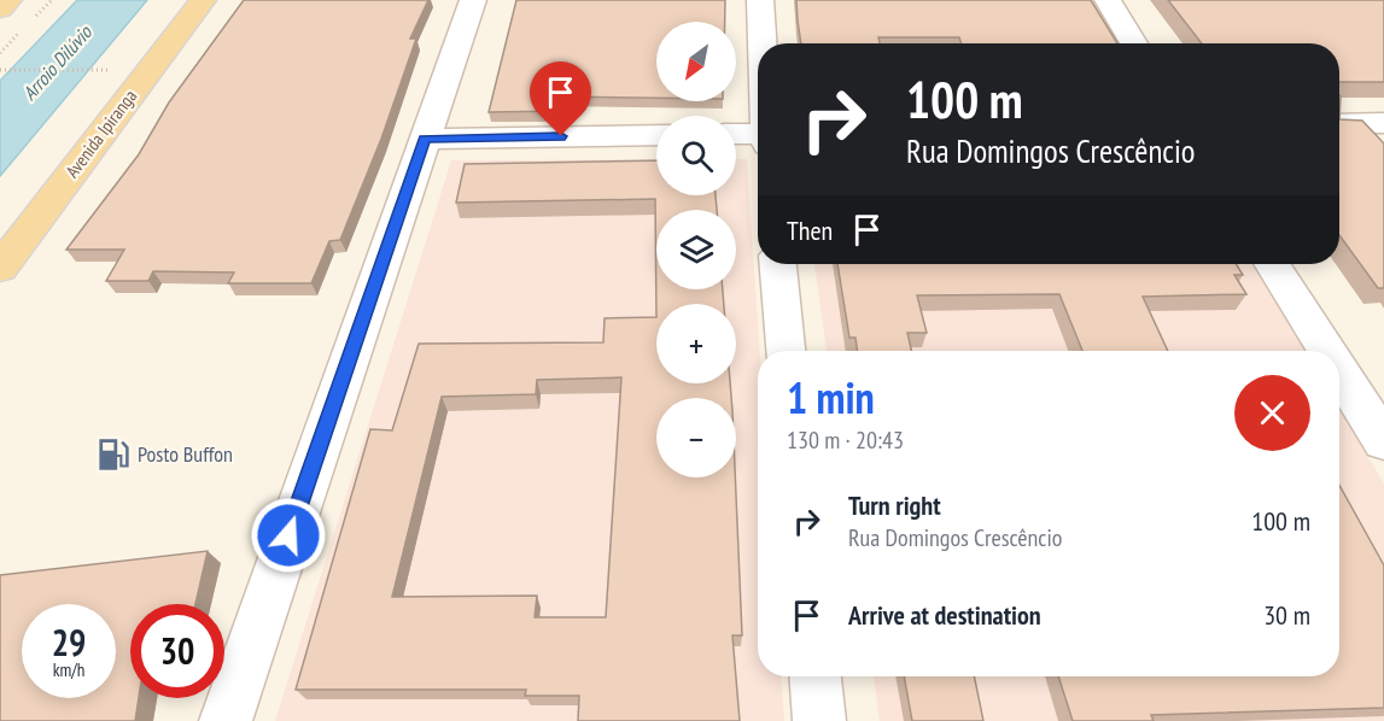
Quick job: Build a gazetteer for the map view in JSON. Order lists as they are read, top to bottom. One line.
{"streets":{"main road":["Avenida Ipiranga"]},"water":["Arroio Dilúvio"],"places":{"fuel station":["Posto Buffon"]},"north":"bottom left","page":{"map_buttons":["+","−"],"turn":["100 m","Rua Domingos Crescêncio"],"then":"Then","heading":["1 min","130 m · 20:43"],"list":[{"name":"Turn right","note":"Rua Domingos Crescêncio","value":"100 m"},{"name":"Arrive at destination","value":"30 m"}],"speed":"29 km/h","limit":"30"}}
